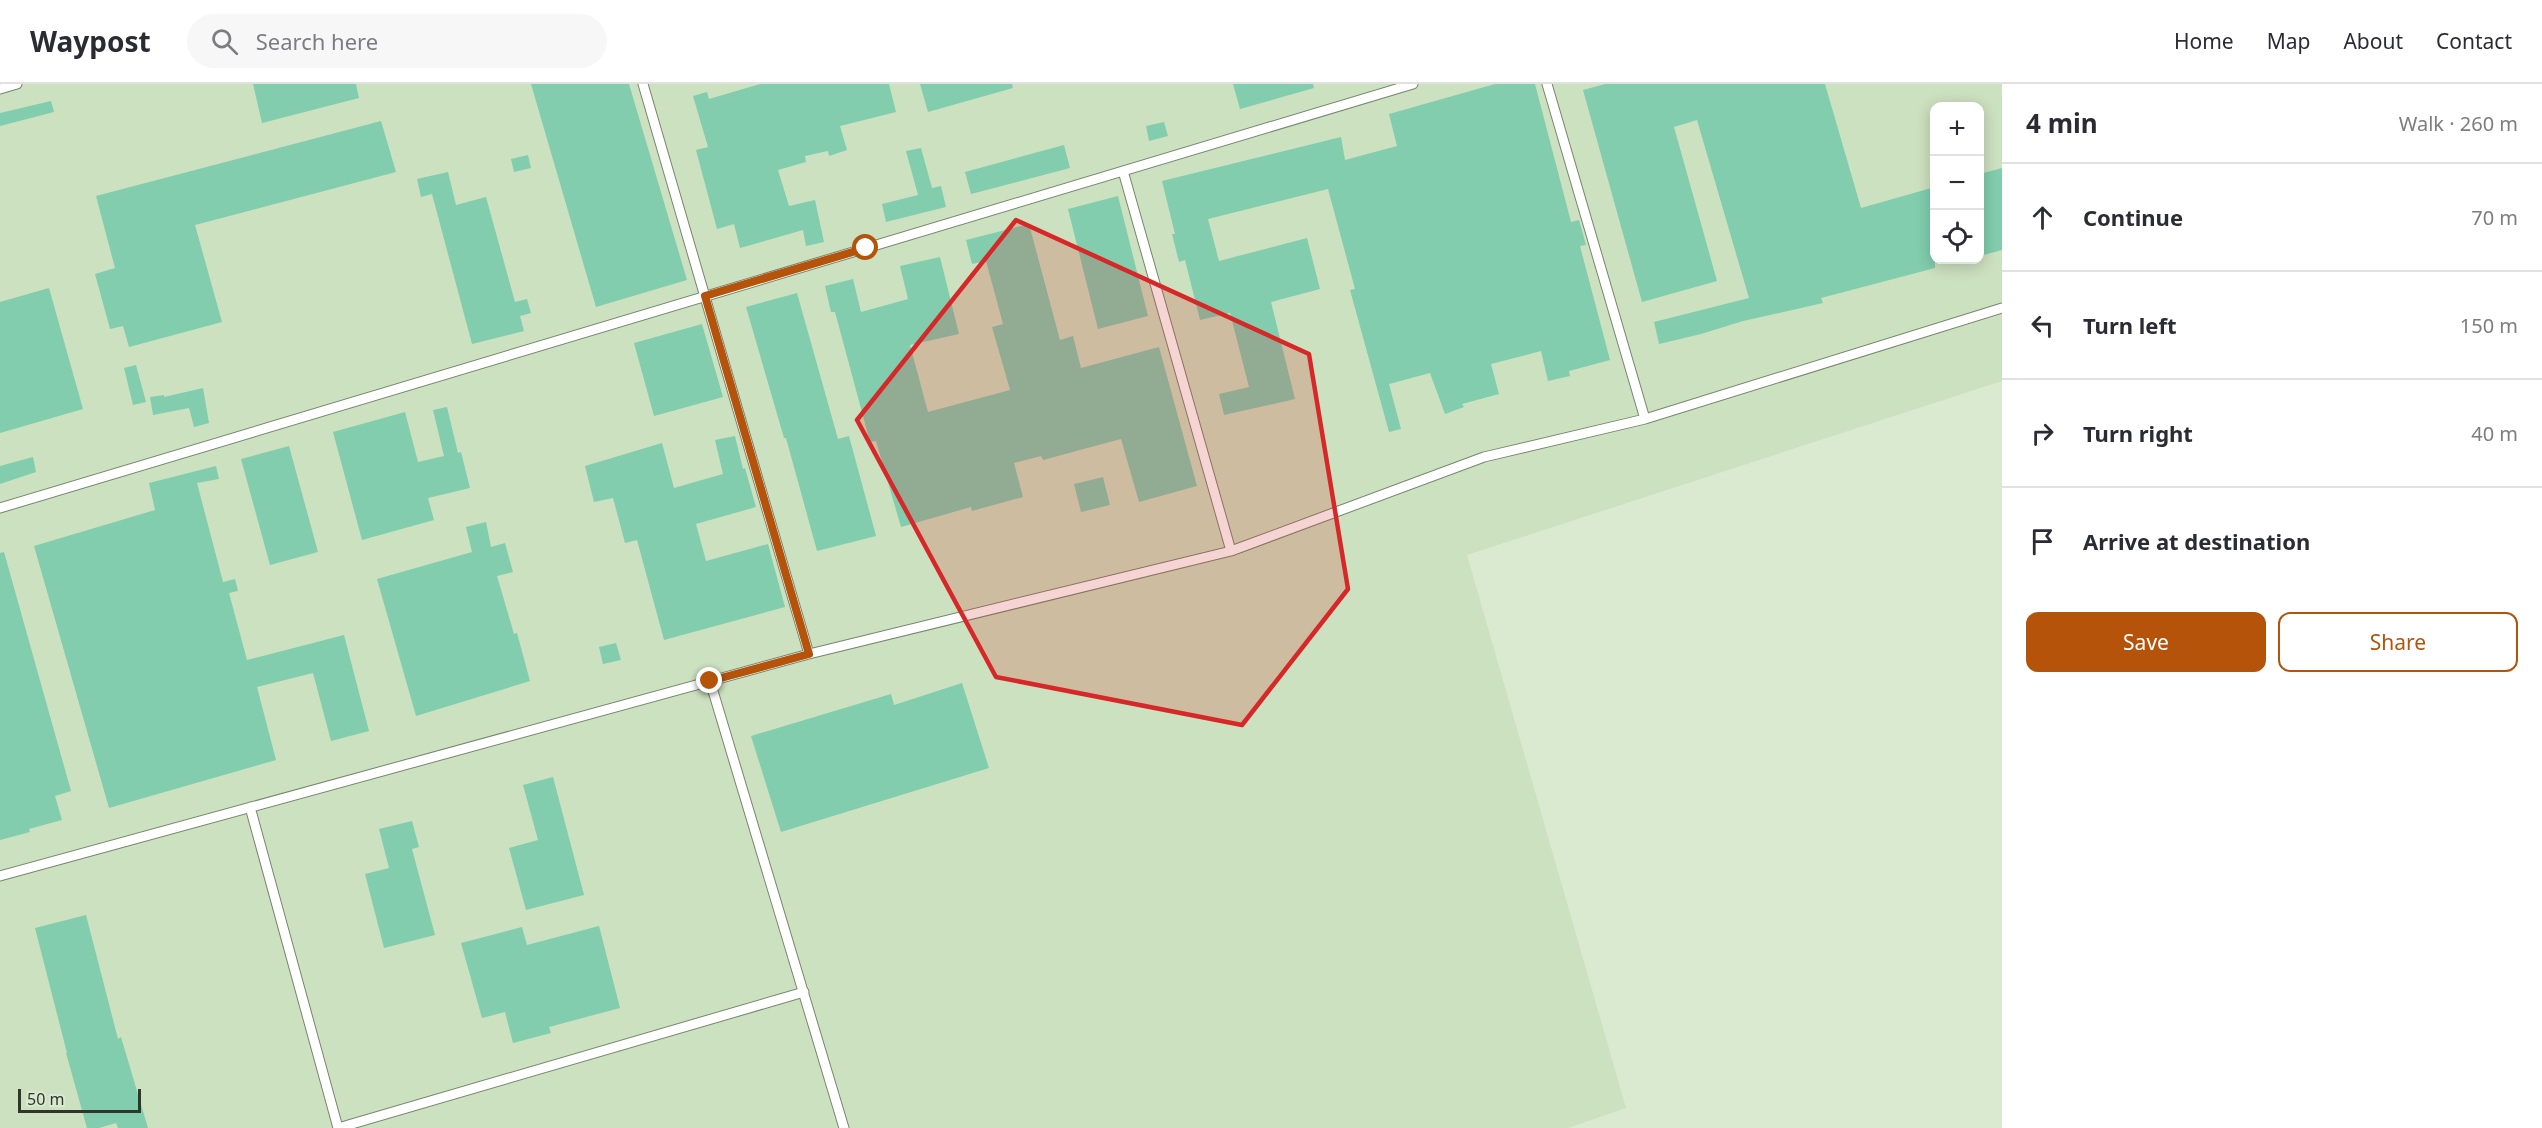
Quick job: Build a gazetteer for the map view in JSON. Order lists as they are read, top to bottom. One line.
{"scale_bar":"50 m","page":{"header":"Waypost","search":"Search here","nav":["Home","Map","About","Contact"],"heading":["4 min","Walk · 260 m"],"map_buttons":["+","−"],"list":[["Continue","70 m"],["Turn left","150 m"],["Turn right","40 m"],"Arrive at destination"],"buttons":["Save","Share"],"scale":"50 m"}}
